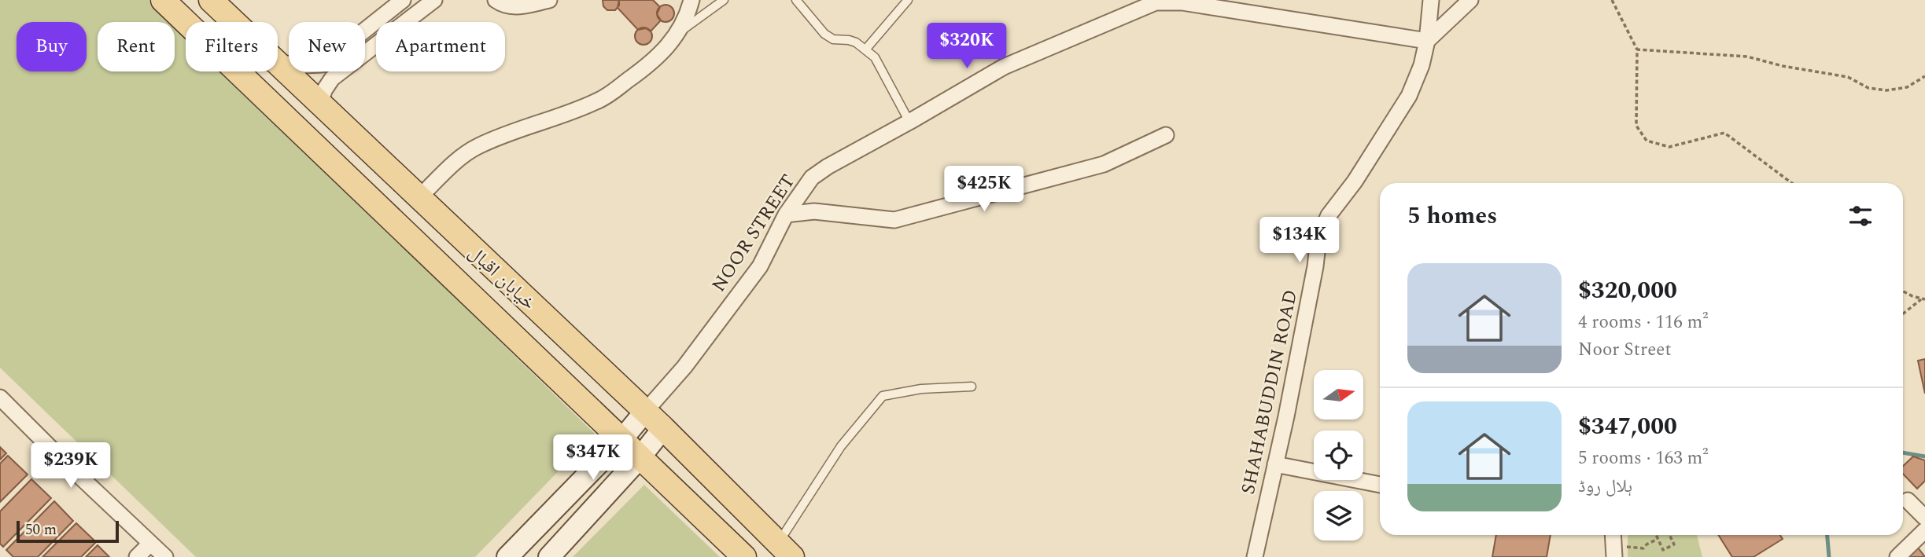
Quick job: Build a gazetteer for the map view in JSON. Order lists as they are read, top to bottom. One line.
{"streets":{"main road":["خیابان اقبال"],"street":["NOOR STREET","SHAHABUDDIN ROAD"]},"crossings":[["NOOR STREET","خیابان اقبال"],["NOOR STREET","SHAHABUDDIN ROAD"]],"scale_bar":"50 m","north":"right","page":{"chip":["Buy","Rent","Filters","New","Apartment"],"price":["$320K","$425K","$134K","$347K","$239K"],"heading":"5 homes","list":[{"name":"$320,000","note":"4 rooms · 116 m² · Noor Street"},{"name":"$347,000","note":"5 rooms · 163 m² · ہلال روڈ"}],"scale":"50 m"}}
